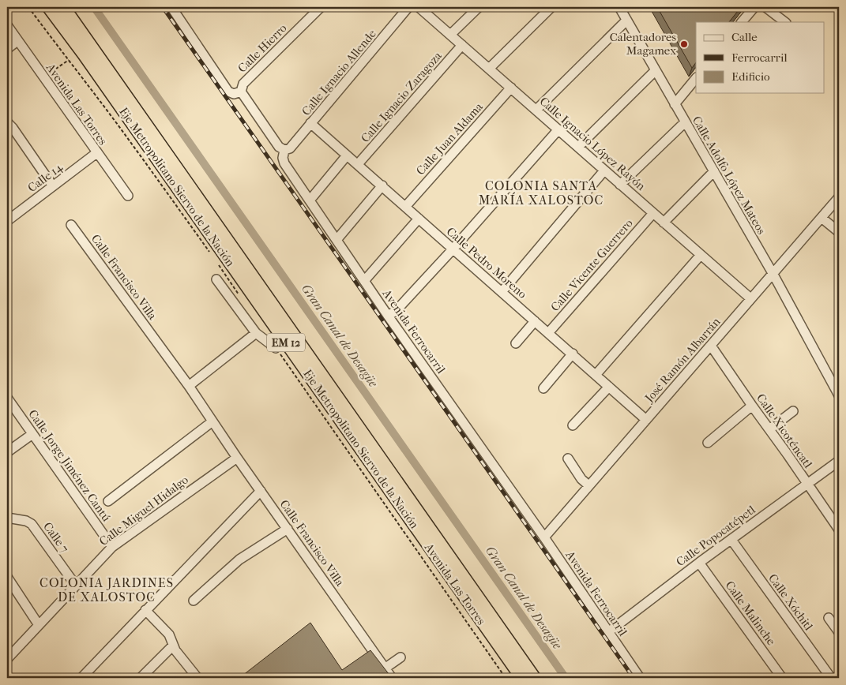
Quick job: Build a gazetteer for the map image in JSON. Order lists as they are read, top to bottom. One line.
{"streets":{"highway":["Eje Metropolitano Siervo de la Nación","EM 12"],"street":["Calle Hierro","Calle Ignacio Allende","Calle Ignacio Zaragoza","Avenida Las Torres","Calle Juan Aldama","Calle Ignacio López Rayón","Calle Adolfo López Mateos","Calle 14","Calle Pedro Moreno","Calle Vicente Guerrero","Calle Francisco Villa","Avenida Ferrocarril","José Ramón Albarrán","Calle Xicoténcatl","Calle Jorge Jiménez Cantú","Calle Miguel Hidalgo","Calle Popocatépetl","Calle 7","Calle Xóchitl","Calle Malinche"]},"crossings":[["Calle Ignacio Allende","Calle Pedro Moreno"],["Calle Ignacio Allende","Avenida Ferrocarril"],["Calle Ignacio Zaragoza","Calle Ignacio López Rayón"],["Calle Ignacio Zaragoza","Calle Pedro Moreno"],["Avenida Las Torres","Calle 14"],["Calle Juan Aldama","Calle Ignacio López Rayón"],["Calle Juan Aldama","Calle Pedro Moreno"],["Calle Ignacio López Rayón","Calle Vicente Guerrero"],["Calle Ignacio López Rayón","José Ramón Albarrán"],["Calle Adolfo López Mateos","José Ramón Albarrán"],["Calle Pedro Moreno","Calle Vicente Guerrero"],["Calle Pedro Moreno","José Ramón Albarrán"],["Calle Francisco Villa","Calle Miguel Hidalgo"],["Avenida Ferrocarril","José Ramón Albarrán"],["Avenida Ferrocarril","Calle Popocatépetl"],["José Ramón Albarrán","Calle Xicoténcatl"],["Calle Xicoténcatl","Calle Popocatépetl"],["Calle Jorge Jiménez Cantú","Calle Miguel Hidalgo"],["Calle Miguel Hidalgo","Calle 7"],["Calle Popocatépetl","Calle Xóchitl"],["Calle Popocatépetl","Calle Malinche"]],"districts":["COLONIA SANTA MARÍA XALOSTOC","COLONIA JARDINES DE XALOSTOC"],"water":["Gran Canal de Desagüe"],"places":["Calentadores Magamex"],"legend":["Calle","Ferrocarril","Edificio"]}
